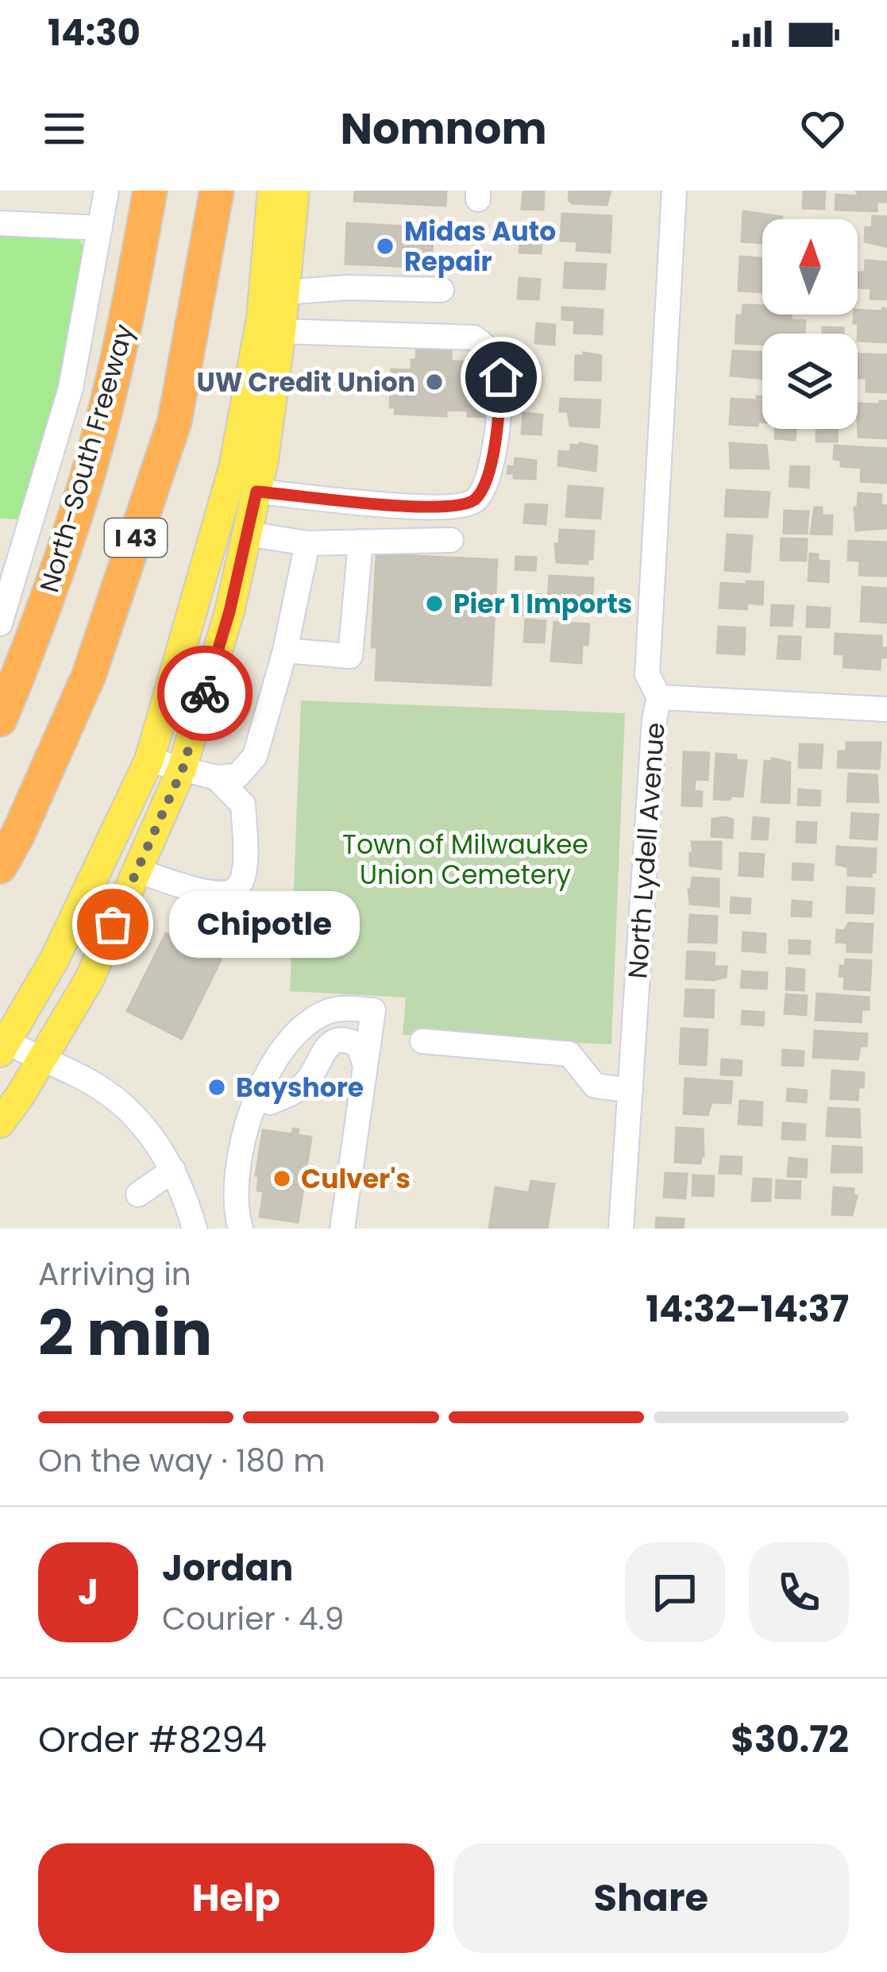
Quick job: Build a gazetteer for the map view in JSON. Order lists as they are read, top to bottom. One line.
{"streets":{"highway":["North-South Freeway","I 43"],"street":["North Lydell Avenue"]},"parks":["Town of Milwaukee Union Cemetery"],"places":["Midas Auto Repair","UW Credit Union","Pier 1 Imports","Chipotle","Bayshore","Culver's"],"north":"top","page":{"status":"14:30","header":"Nomnom","bubble":"Chipotle","heading":["2 min","Arriving in","14:32–14:37"],"panel":["Jordan","Courier · 4.9","Order #8294","$30.72"],"bar":"On the way · 180 m","round":"J","buttons":["Help","Share"]}}
